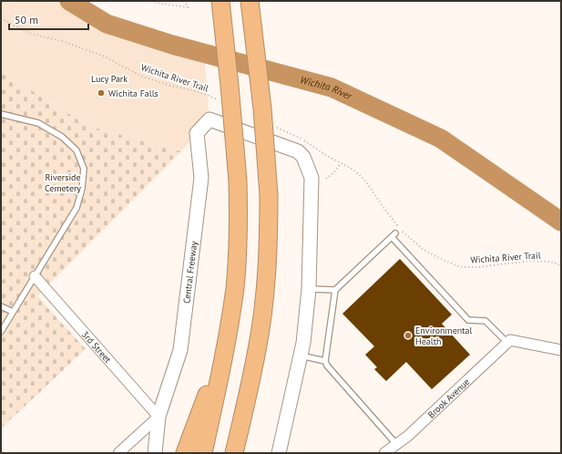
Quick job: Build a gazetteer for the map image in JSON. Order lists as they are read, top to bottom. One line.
{"streets":{"main road":["Central Freeway"],"street":["3rd Street","Brook Avenue"],"path":["Wichita River Trail"]},"crossings":[["Central Freeway","3rd Street"]],"water":["Wichita River"],"parks":["Lucy Park","Riverside Cemetery"],"places":["Wichita Falls","Environmental Health"],"scale_bar":"50 m"}
